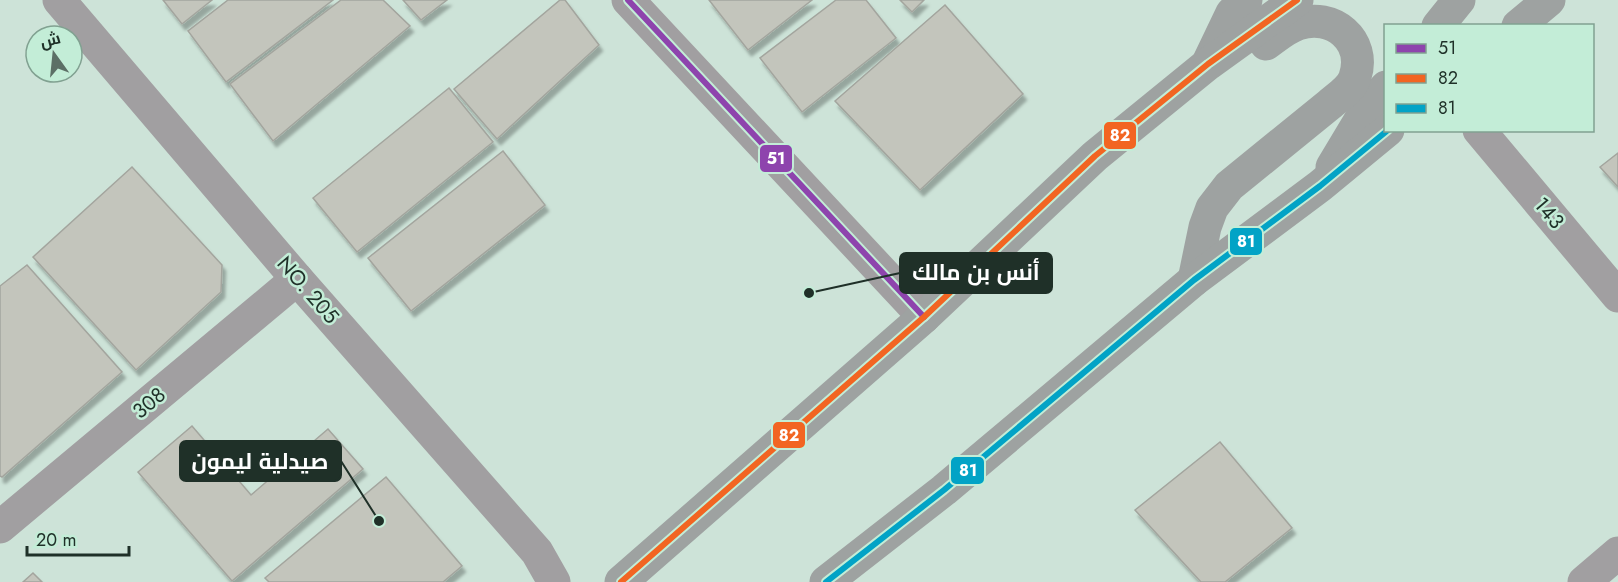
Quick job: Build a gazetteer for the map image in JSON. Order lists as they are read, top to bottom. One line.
{"streets":{"street":["143","NO. 205","308"]},"crossings":[["NO. 205","308"]],"places":["أنس بن مالك","صيدلية ليمون"],"lines":["transit line 51","transit line 82","transit line 81"],"legend":["51","82","81"],"scale_bar":"20 m","north":"top"}
